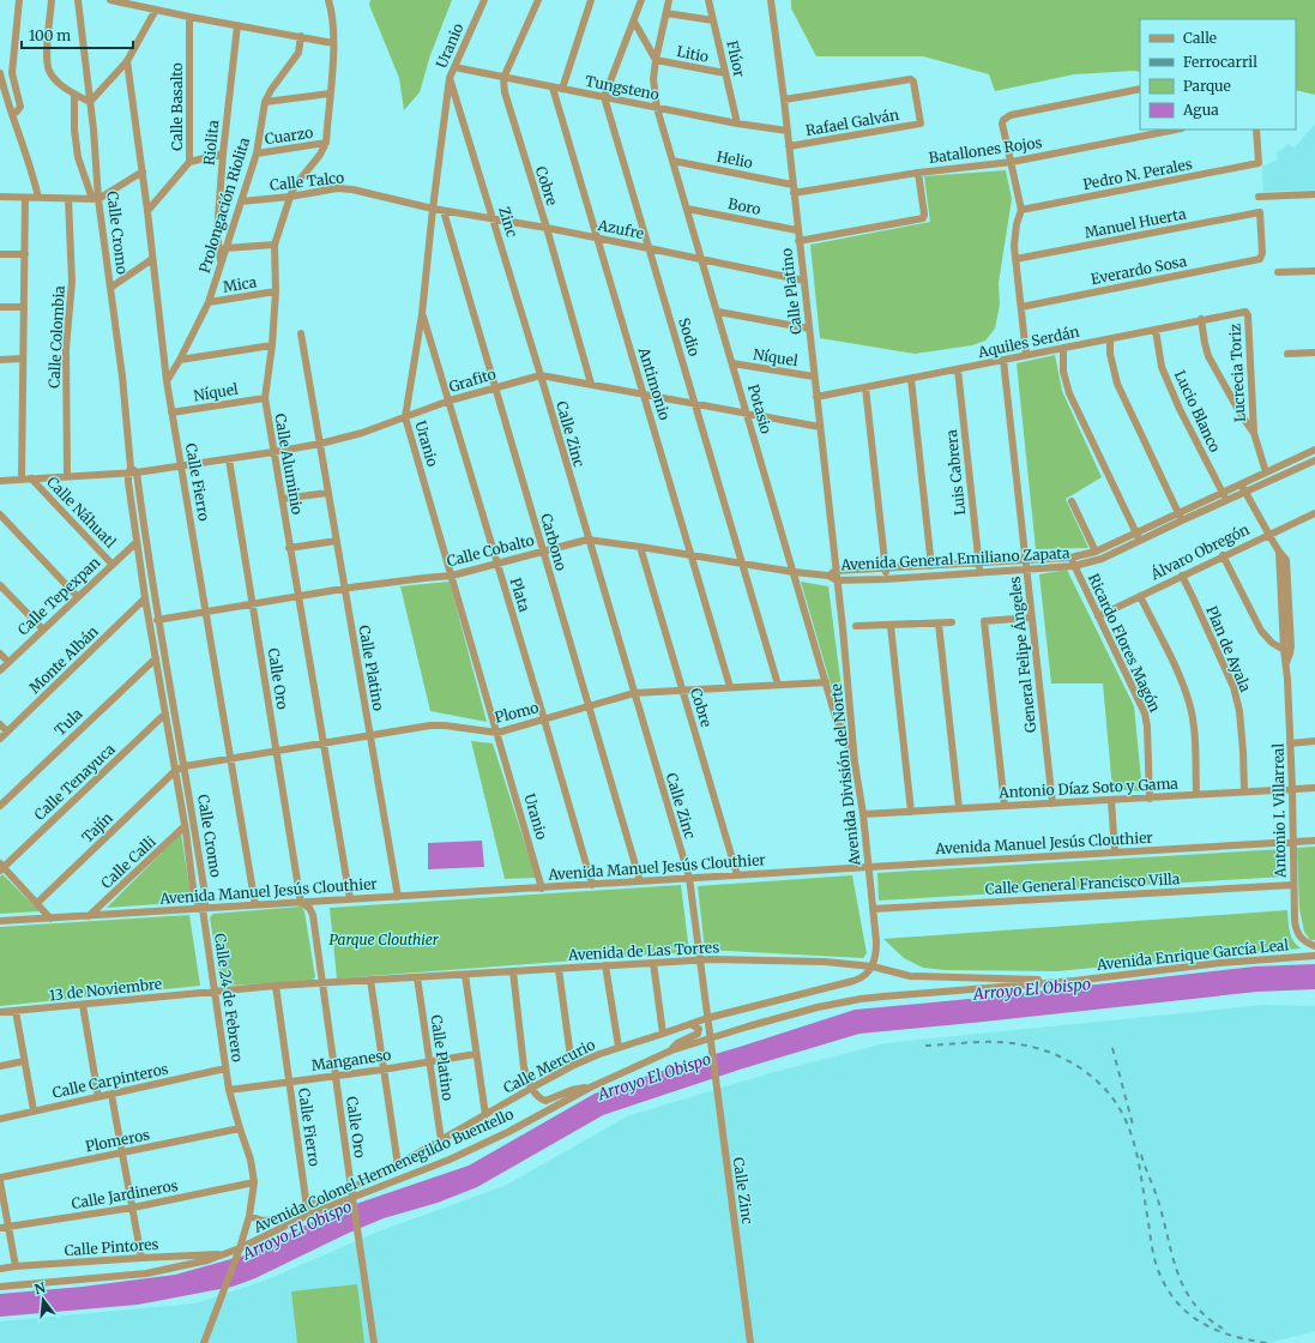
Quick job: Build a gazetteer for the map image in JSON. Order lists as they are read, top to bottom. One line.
{"streets":{"street":["Uranio","Litio","Flúor","Tungsteno","Calle Basalto","Rafael Galván","Cuarzo","Riolita","Batallones Rojos","Helio","Pedro N. Perales","Calle Talco","Cobre","Prolongación Riolita","Boro","Zinc","Manuel Huerta","Azufre","Calle Cromo","Everardo Sosa","Mica","Calle Platino","Calle Colombia","Sodio","Aquiles Serdán","Níquel","Lucrecia Toriz","Grafito","Antimonio","Potasio","Lucio Blanco","Calle Zinc","Calle Aluminio","Luis Cabrera","Calle Fierro","Calle Náhuatl","Carbono","Calle Cobalto","Álvaro Obregón","Avenida General Emiliano Zapata","Plata","Calle Tepexpan","Ricardo Flores Magón","Plan de Ayala","General Felipe Ángeles","Monte Albán","Calle Oro","Plomo","Tula","Avenida División del Norte","Calle Tenayuca","Antonio Díaz Soto y Gama","Antonio I. Villarreal","Tajín","Avenida Manuel Jesús Clouthier","Calle Calli","Calle General Francisco Villa","Avenida de Las Torres","Avenida Enrique García Leal","13 de Noviembre","Calle 24 de Febrero","Manganeso","Calle Mercurio","Calle Carpinteros","Plomeros","Avenida Colonel Hermenegildo Buentello","Calle Jardineros","Calle Pintores"]},"crossings":[["Uranio","Tungsteno"],["Uranio","Calle Talco"],["Uranio","Zinc"],["Uranio","Azufre"],["Uranio","Grafito"],["Uranio","Calle Cobalto"],["Uranio","Plata"],["Uranio","Plomo"],["Uranio","Avenida Manuel Jesús Clouthier"],["Litio","Flúor"],["Litio","Potasio"],["Flúor","Tungsteno"],["Tungsteno","Cobre"],["Tungsteno","Calle Platino"],["Tungsteno","Sodio"],["Tungsteno","Antimonio"],["Tungsteno","Potasio"],["Calle Basalto","Calle Fierro"],["Rafael Galván","Calle Platino"],["Cuarzo","Prolongación Riolita"],["Cuarzo","Calle Aluminio"],["Riolita","Prolongación Riolita"],["Batallones Rojos","Calle Platino"],["Helio","Calle Platino"],["Helio","Potasio"],["Calle Talco","Prolongación Riolita"],["Calle Talco","Azufre"],["Calle Talco","Calle Aluminio"],["Cobre","Azufre"],["Cobre","Grafito"],["Cobre","Calle Cobalto"],["Cobre","Plomo"],["Cobre","Avenida Manuel Jesús Clouthier"],["Prolongación Riolita","Mica"],["Prolongación Riolita","Calle Fierro"],["Boro","Calle Platino"],["Boro","Potasio"],["Zinc","Azufre"],["Zinc","Grafito"],["Zinc","Calle Zinc"],["Manuel Huerta","Everardo Sosa"],["Azufre","Calle Platino"],["Azufre","Sodio"],["Azufre","Antimonio"],["Azufre","Potasio"],["Azufre","Carbono"],["Calle Cromo","Grafito"],["Calle Cromo","Calle Cobalto"],["Calle Cromo","Calle Tepexpan"],["Calle Cromo","Monte Albán"],["Calle Cromo","Plomo"],["Calle Cromo","Tula"],["Calle Cromo","Calle Tenayuca"],["Calle Cromo","Tajín"],["Calle Cromo","Avenida Manuel Jesús Clouthier"],["Calle Cromo","Calle Calli"],["Calle Cromo","Calle 24 de Febrero"],["Mica","Calle Aluminio"],["Calle Platino","Aquiles Serdán"],["Calle Platino","Níquel"],["Calle Platino","Grafito"],["Calle Platino","Calle Cobalto"],["Calle Platino","Avenida General Emiliano Zapata"],["Calle Platino","Plomo"],["Calle Platino","Avenida Manuel Jesús Clouthier"],["Calle Platino","Avenida de Las Torres"],["Calle Platino","Manganeso"],["Calle Platino","Calle Mercurio"],["Calle Colombia","Grafito"],["Sodio","Grafito"],["Sodio","Calle Cobalto"],["Sodio","Plomo"],["Aquiles Serdán","Lucrecia Toriz"],["Aquiles Serdán","Lucio Blanco"],["Aquiles Serdán","Luis Cabrera"],["Aquiles Serdán","General Felipe Ángeles"],["Níquel","Potasio"],["Níquel","Calle Aluminio"],["Níquel","Calle Fierro"],["Grafito","Antimonio"],["Grafito","Potasio"],["Grafito","Calle Zinc"],["Grafito","Calle Aluminio"],["Grafito","Calle Fierro"],["Grafito","Calle Náhuatl"],["Grafito","Carbono"],["Grafito","Plata"],["Grafito","Calle Oro"],["Antimonio","Calle Cobalto"],["Antimonio","Plomo"],["Potasio","Calle Cobalto"],["Potasio","Plomo"],["Potasio","Avenida División del Norte"],["Lucio Blanco","Avenida General Emiliano Zapata"],["Calle Zinc","Calle Cobalto"],["Calle Zinc","Plomo"],["Calle Zinc","Avenida Manuel Jesús Clouthier"],["Calle Zinc","Avenida de Las Torres"],["Calle Zinc","Calle Mercurio"],["Calle Zinc","Avenida Colonel Hermenegildo Buentello"],["Calle Aluminio","Calle Cobalto"],["Calle Aluminio","Plomo"],["Calle Aluminio","Avenida Manuel Jesús Clouthier"],["Luis Cabrera","Avenida General Emiliano Zapata"],["Calle Fierro","Calle Cobalto"],["Calle Fierro","Plomo"],["Calle Fierro","Avenida Manuel Jesús Clouthier"],["Calle Fierro","Avenida de Las Torres"],["Calle Fierro","Manganeso"],["Calle Fierro","Calle Mercurio"],["Calle Fierro","Avenida Colonel Hermenegildo Buentello"],["Calle Náhuatl","Calle Tepexpan"],["Carbono","Calle Cobalto"],["Carbono","Plomo"],["Carbono","Avenida Manuel Jesús Clouthier"],["Calle Cobalto","Avenida General Emiliano Zapata"],["Calle Cobalto","Plata"],["Calle Cobalto","Calle Oro"],["Álvaro Obregón","Ricardo Flores Magón"],["Álvaro Obregón","Plan de Ayala"],["Álvaro Obregón","Antonio I. Villarreal"],["Avenida General Emiliano Zapata","Ricardo Flores Magón"],["Avenida General Emiliano Zapata","General Felipe Ángeles"],["Avenida General Emiliano Zapata","Avenida División del Norte"],["Avenida General Emiliano Zapata","Antonio I. Villarreal"],["Plata","Plomo"],["Plata","Avenida Manuel Jesús Clouthier"],["Ricardo Flores Magón","Antonio Díaz Soto y Gama"],["Plan de Ayala","Antonio Díaz Soto y Gama"],["General Felipe Ángeles","Antonio Díaz Soto y Gama"],["Calle Oro","Plomo"],["Calle Oro","Avenida Manuel Jesús Clouthier"],["Calle Oro","Avenida de Las Torres"],["Calle Oro","Manganeso"],["Calle Oro","Calle Mercurio"],["Calle Oro","Avenida Colonel Hermenegildo Buentello"],["Plomo","Tajín"],["Avenida División del Norte","Antonio Díaz Soto y Gama"],["Avenida División del Norte","Avenida Manuel Jesús Clouthier"],["Avenida División del Norte","Calle General Francisco Villa"],["Avenida División del Norte","Avenida de Las Torres"],["Avenida División del Norte","Calle Mercurio"],["Antonio Díaz Soto y Gama","Antonio I. Villarreal"],["Antonio I. Villarreal","Avenida Manuel Jesús Clouthier"],["Antonio I. Villarreal","Calle General Francisco Villa"],["Avenida Manuel Jesús Clouthier","Calle Calli"],["Avenida Manuel Jesús Clouthier","Calle 24 de Febrero"],["Avenida de Las Torres","Avenida Enrique García Leal"],["Avenida de Las Torres","13 de Noviembre"],["Avenida de Las Torres","Calle 24 de Febrero"],["Avenida de Las Torres","Calle Mercurio"],["Avenida de Las Torres","Avenida Colonel Hermenegildo Buentello"],["Avenida Enrique García Leal","Avenida Colonel Hermenegildo Buentello"],["13 de Noviembre","Calle 24 de Febrero"],["Calle 24 de Febrero","Manganeso"],["Calle 24 de Febrero","Calle Mercurio"],["Calle 24 de Febrero","Calle Carpinteros"],["Calle 24 de Febrero","Plomeros"],["Calle 24 de Febrero","Avenida Colonel Hermenegildo Buentello"],["Calle 24 de Febrero","Calle Jardineros"],["Avenida Colonel Hermenegildo Buentello","Calle Pintores"]],"water":["Arroyo El Obispo"],"parks":["Parque Clouthier"],"legend":["Calle","Ferrocarril","Parque","Agua"],"scale_bar":"100 m","north":"top"}
